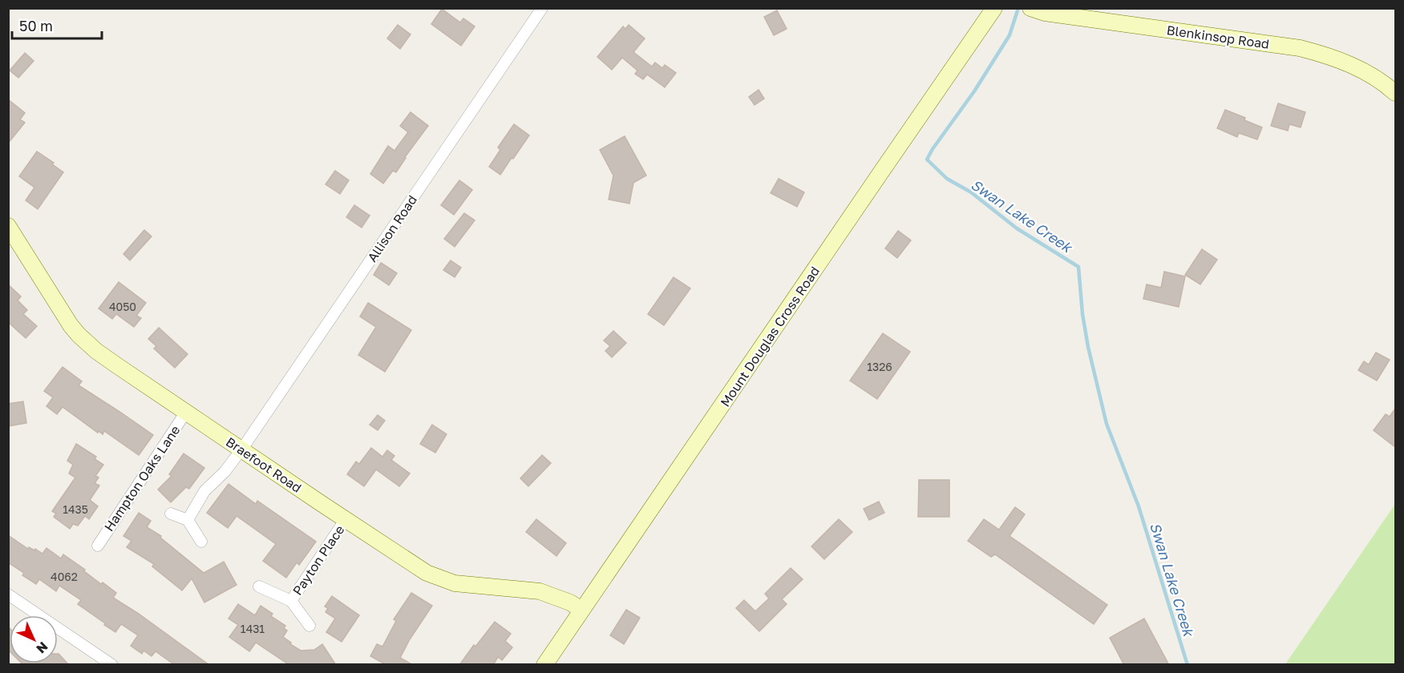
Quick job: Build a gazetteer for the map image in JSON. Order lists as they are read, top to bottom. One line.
{"streets":{"street":["Blenkinsop Road","Allison Road","Mount Douglas Cross Road","Braefoot Road","Hampton Oaks Lane","Payton Place"]},"crossings":[["Allison Road","Braefoot Road"],["Mount Douglas Cross Road","Braefoot Road"],["Braefoot Road","Hampton Oaks Lane"],["Braefoot Road","Payton Place"]],"water":["Swan Lake Creek"],"house_numbers":["4050","1326","1435","4062","1431"],"scale_bar":"50 m","north":"bottom right"}
